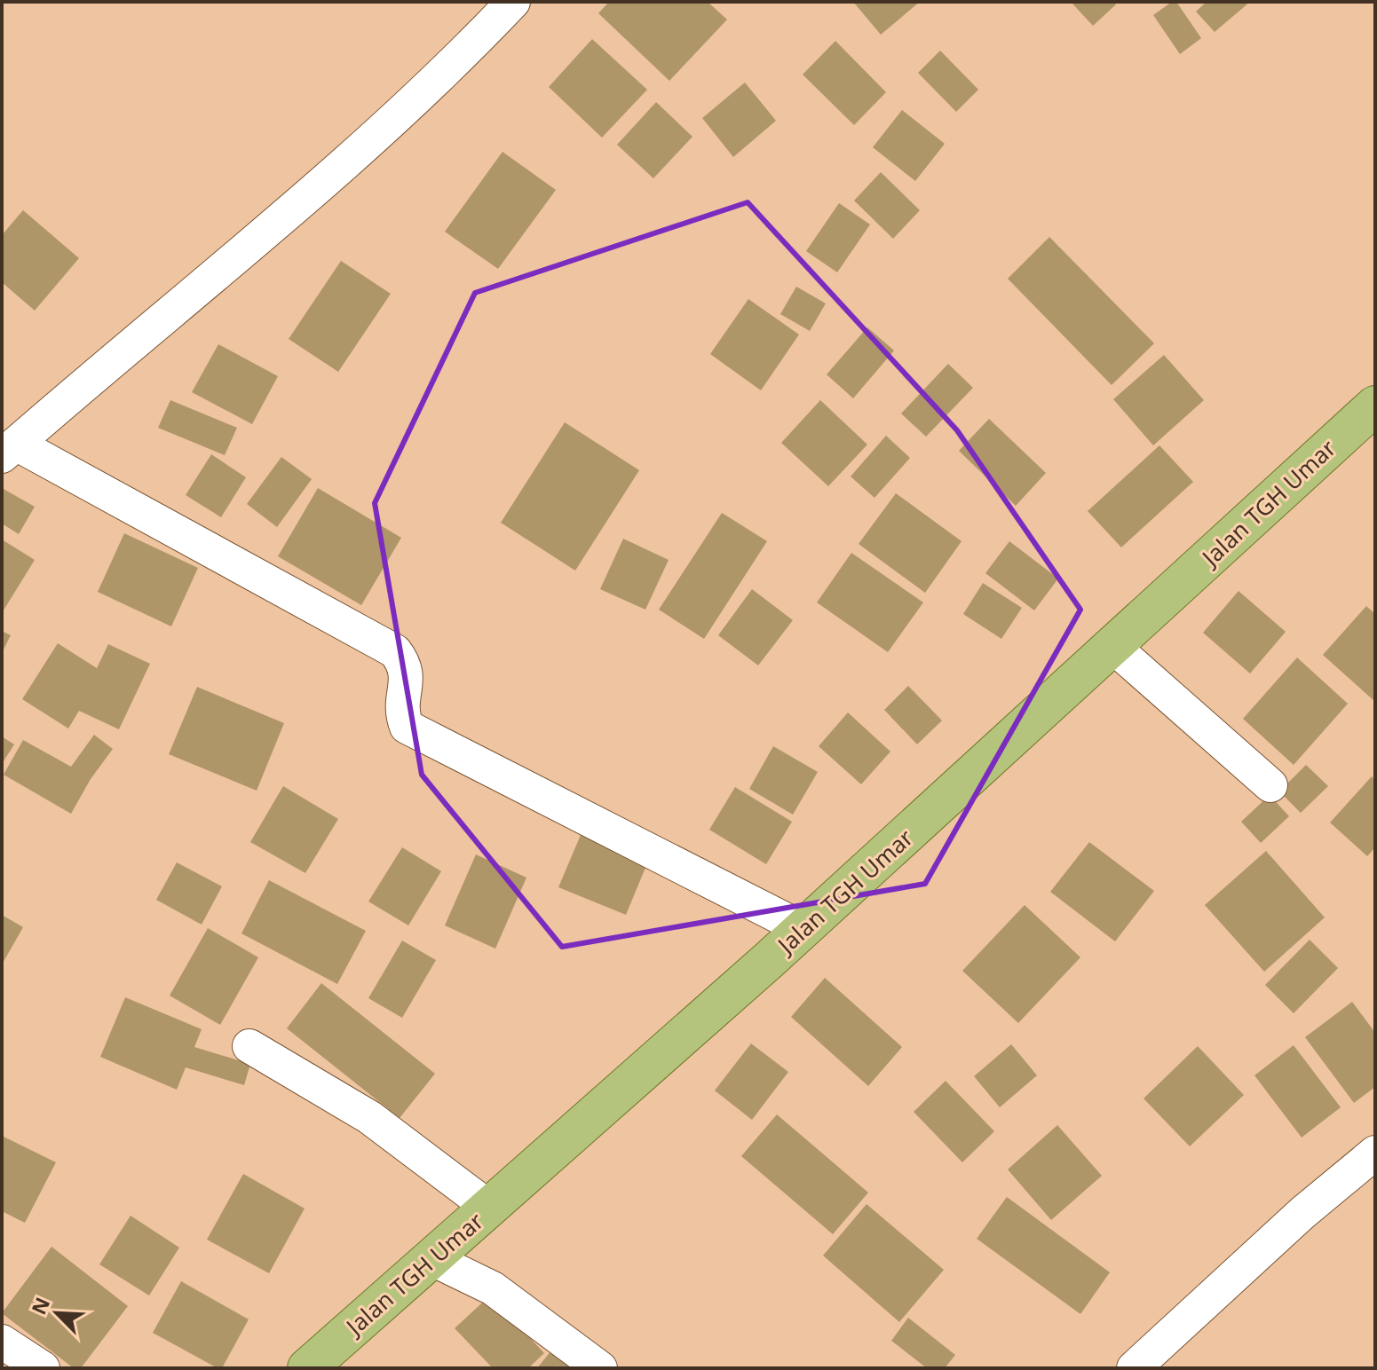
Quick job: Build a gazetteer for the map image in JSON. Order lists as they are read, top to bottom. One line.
{"streets":{"main road":["Jalan TGH Umar"]},"north":"top left"}
